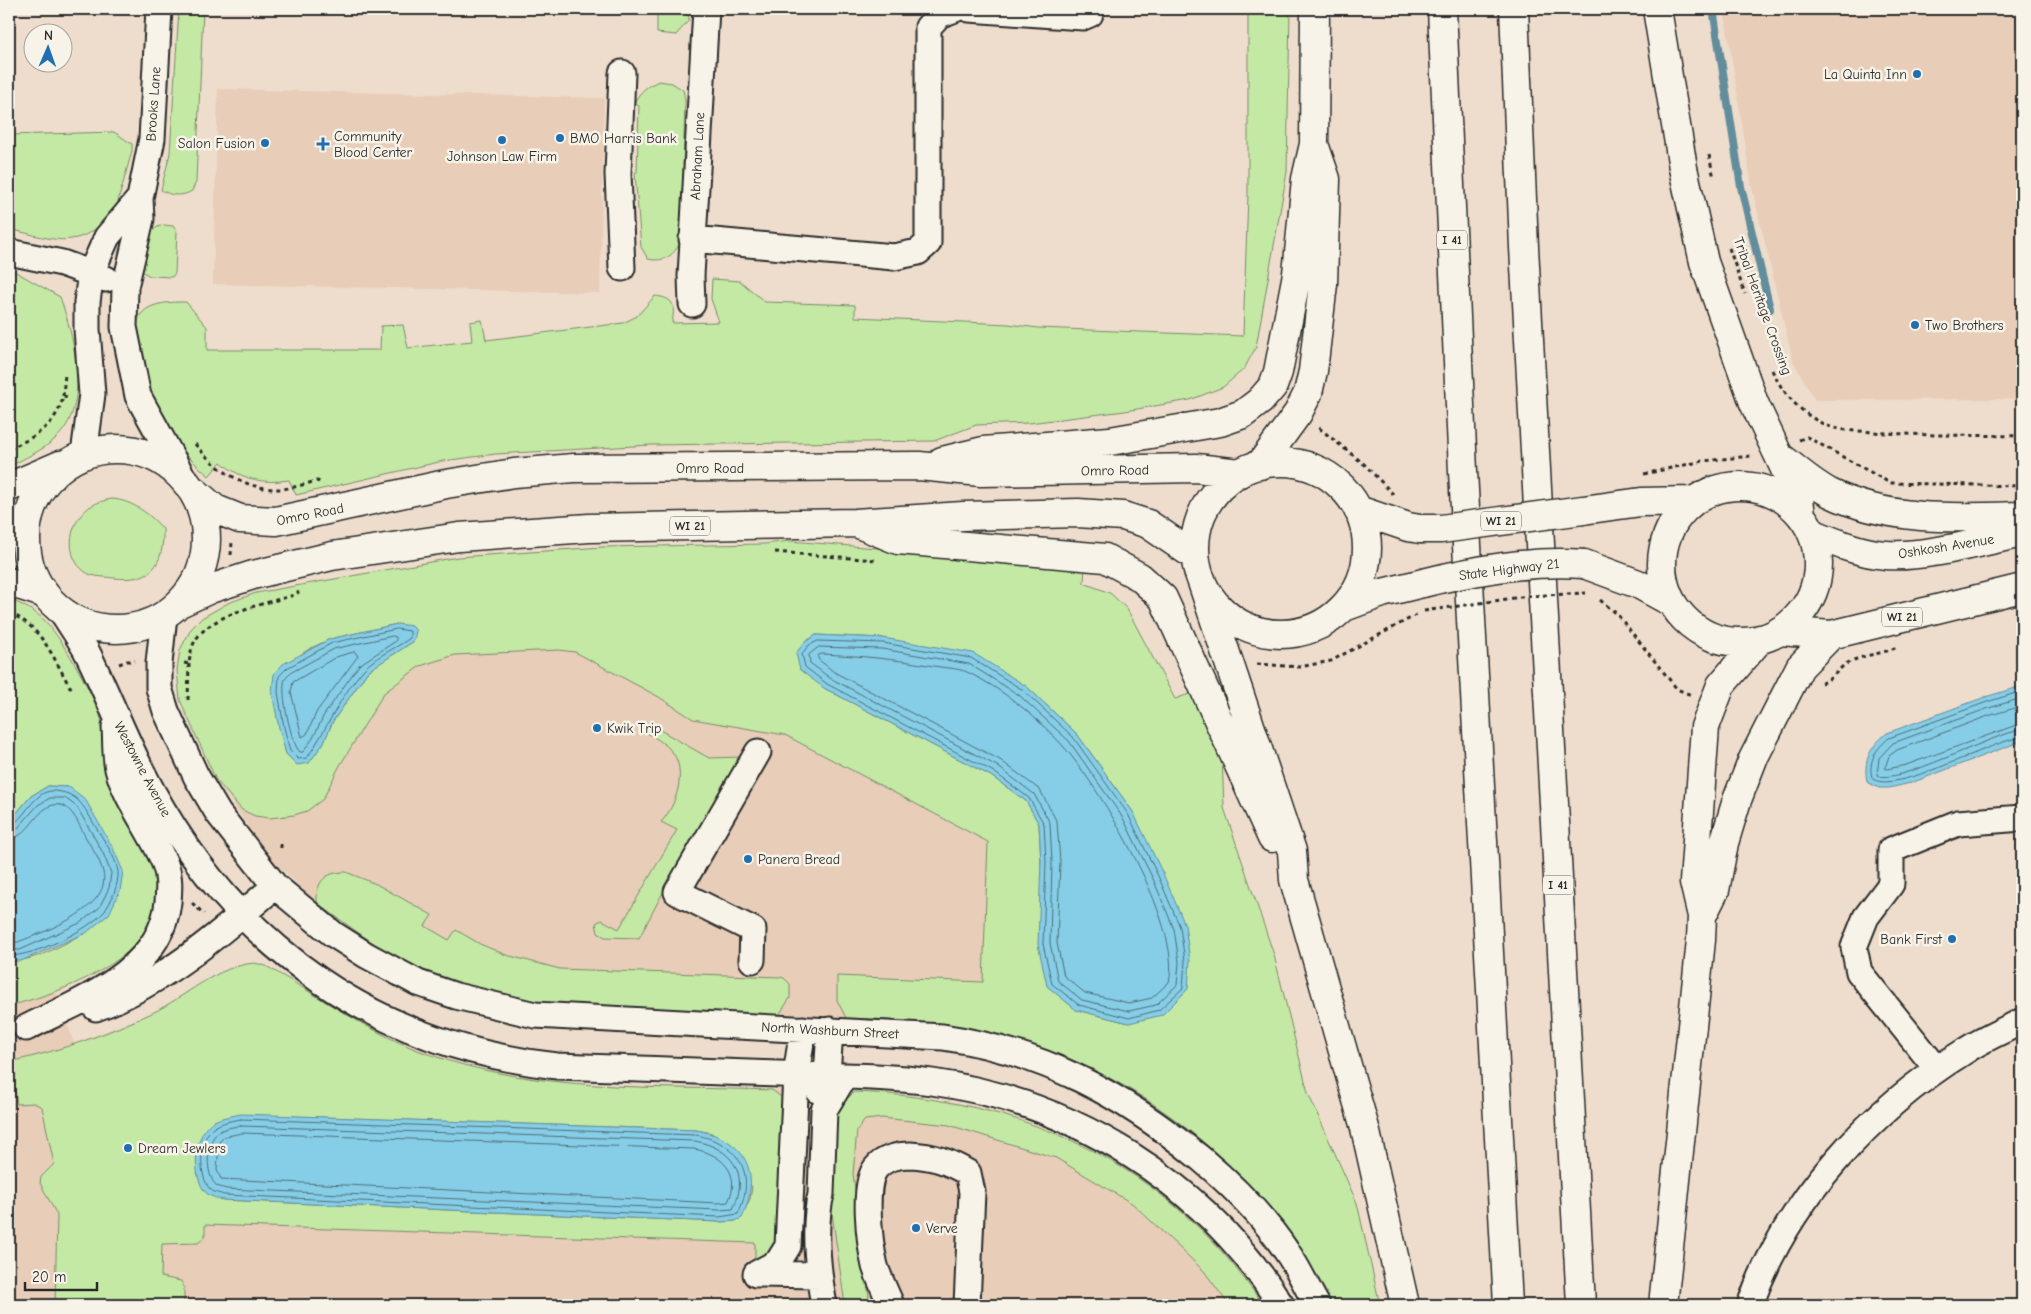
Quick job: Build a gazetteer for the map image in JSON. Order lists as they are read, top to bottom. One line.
{"streets":{"main road":["I 41","Omro Road","WI 21","Oshkosh Avenue","State Highway 21"],"street":["Brooks Lane","Abraham Lane","Westowne Avenue","North Washburn Street"],"path":["Tribal Heritage Crossing"]},"crossings":[["Brooks Lane","Omro Road"],["Omro Road","WI 21"],["Omro Road","State Highway 21"],["WI 21","Oshkosh Avenue"],["WI 21","State Highway 21"],["Oshkosh Avenue","State Highway 21"]],"places":{"other":["La Quinta Inn","BMO Harris Bank","Johnson Law Firm","Salon Fusion","Two Brothers","Kwik Trip","Panera Bread","Bank First","Dream Jewlers","Verve"],"health":["Community Blood Center"]},"scale_bar":"20 m","north":"top"}
